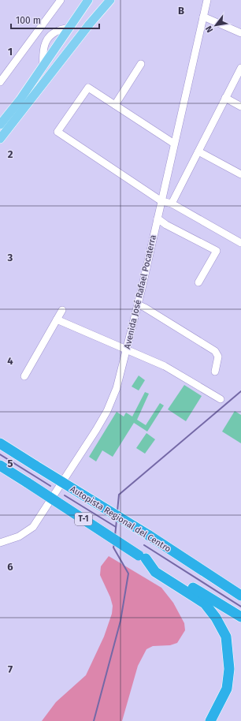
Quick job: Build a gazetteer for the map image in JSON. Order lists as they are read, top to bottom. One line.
{"streets":{"highway":["T-1","Autopista Regional del Centro"],"street":["Avenida José Rafael Pocaterra"]},"scale_bar":"100 m","north":"bottom left","grid":{"columns":["B"],"rows":["1","2","3","4","5","6","7"]}}
